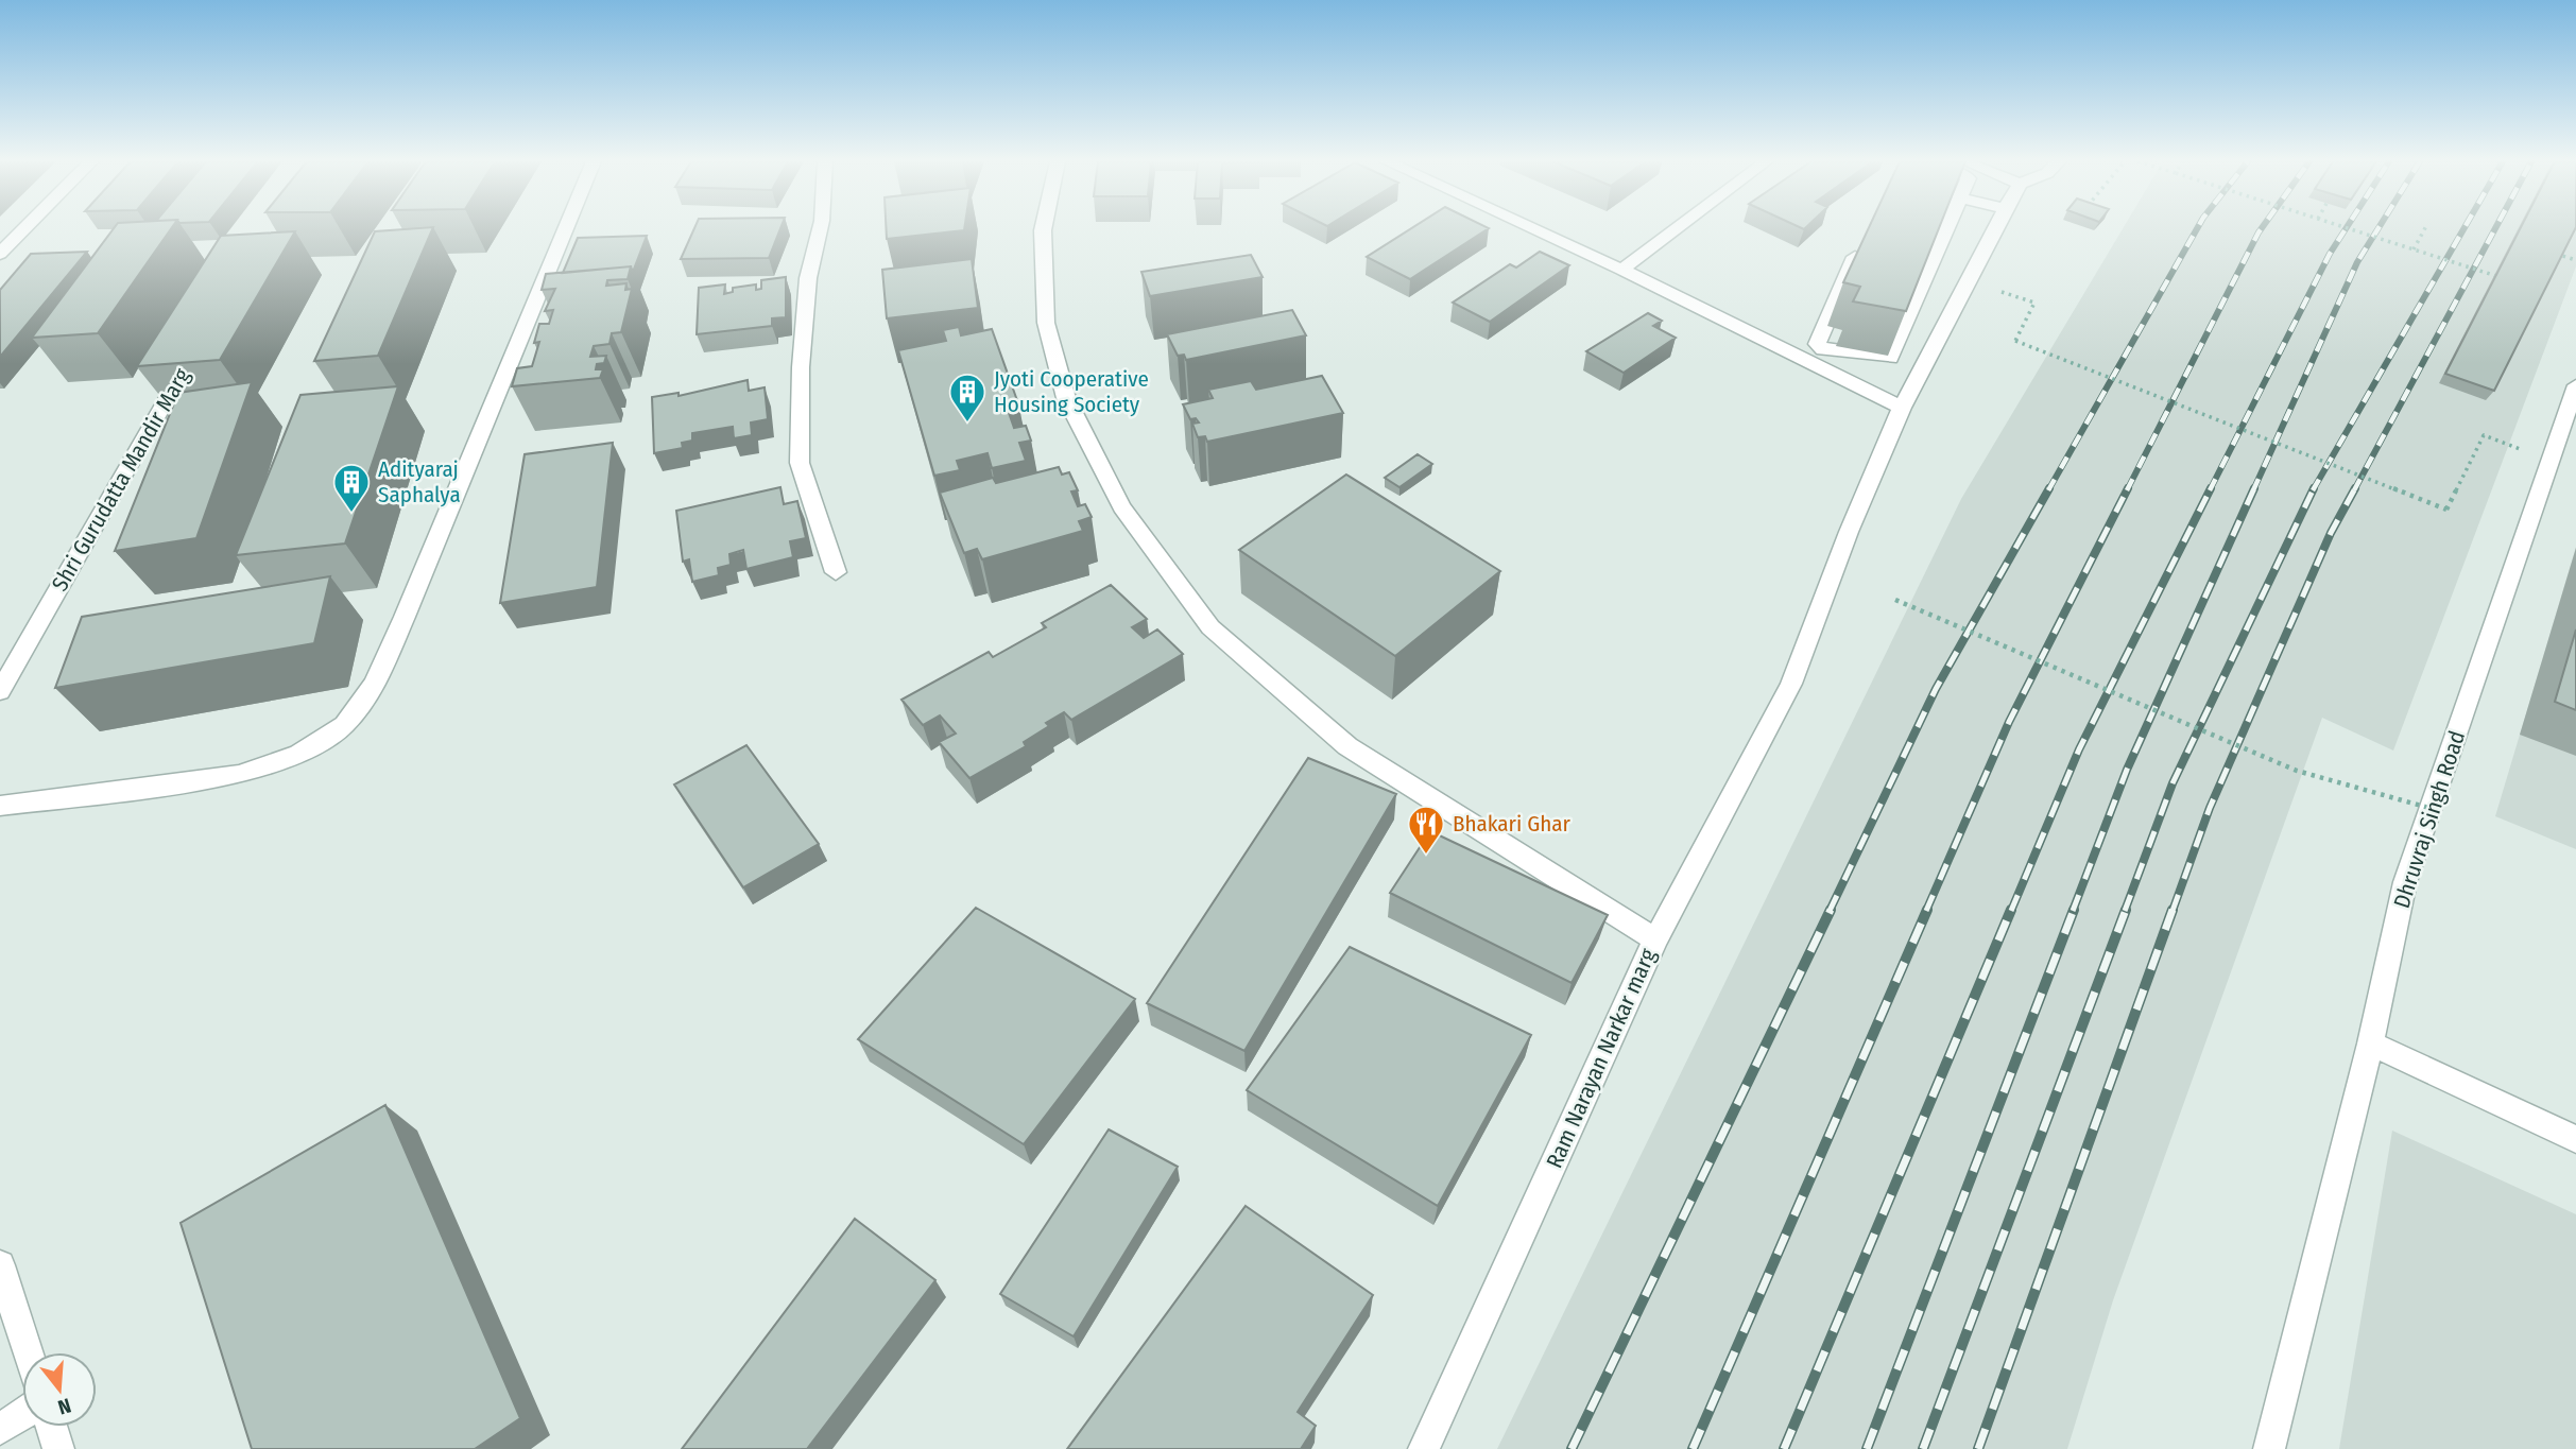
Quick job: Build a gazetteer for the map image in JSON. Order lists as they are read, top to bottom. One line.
{"streets":{"street":["Shri Gurudatta Mandir Marg","Dhruvraj Singh Road","Ram Narayan Narkar marg"]},"places":{"building":["Jyoti Cooperative Housing Society","Adityaraj Saphalya"],"restaurant":["Bhakari Ghar"]},"north":"bottom"}
